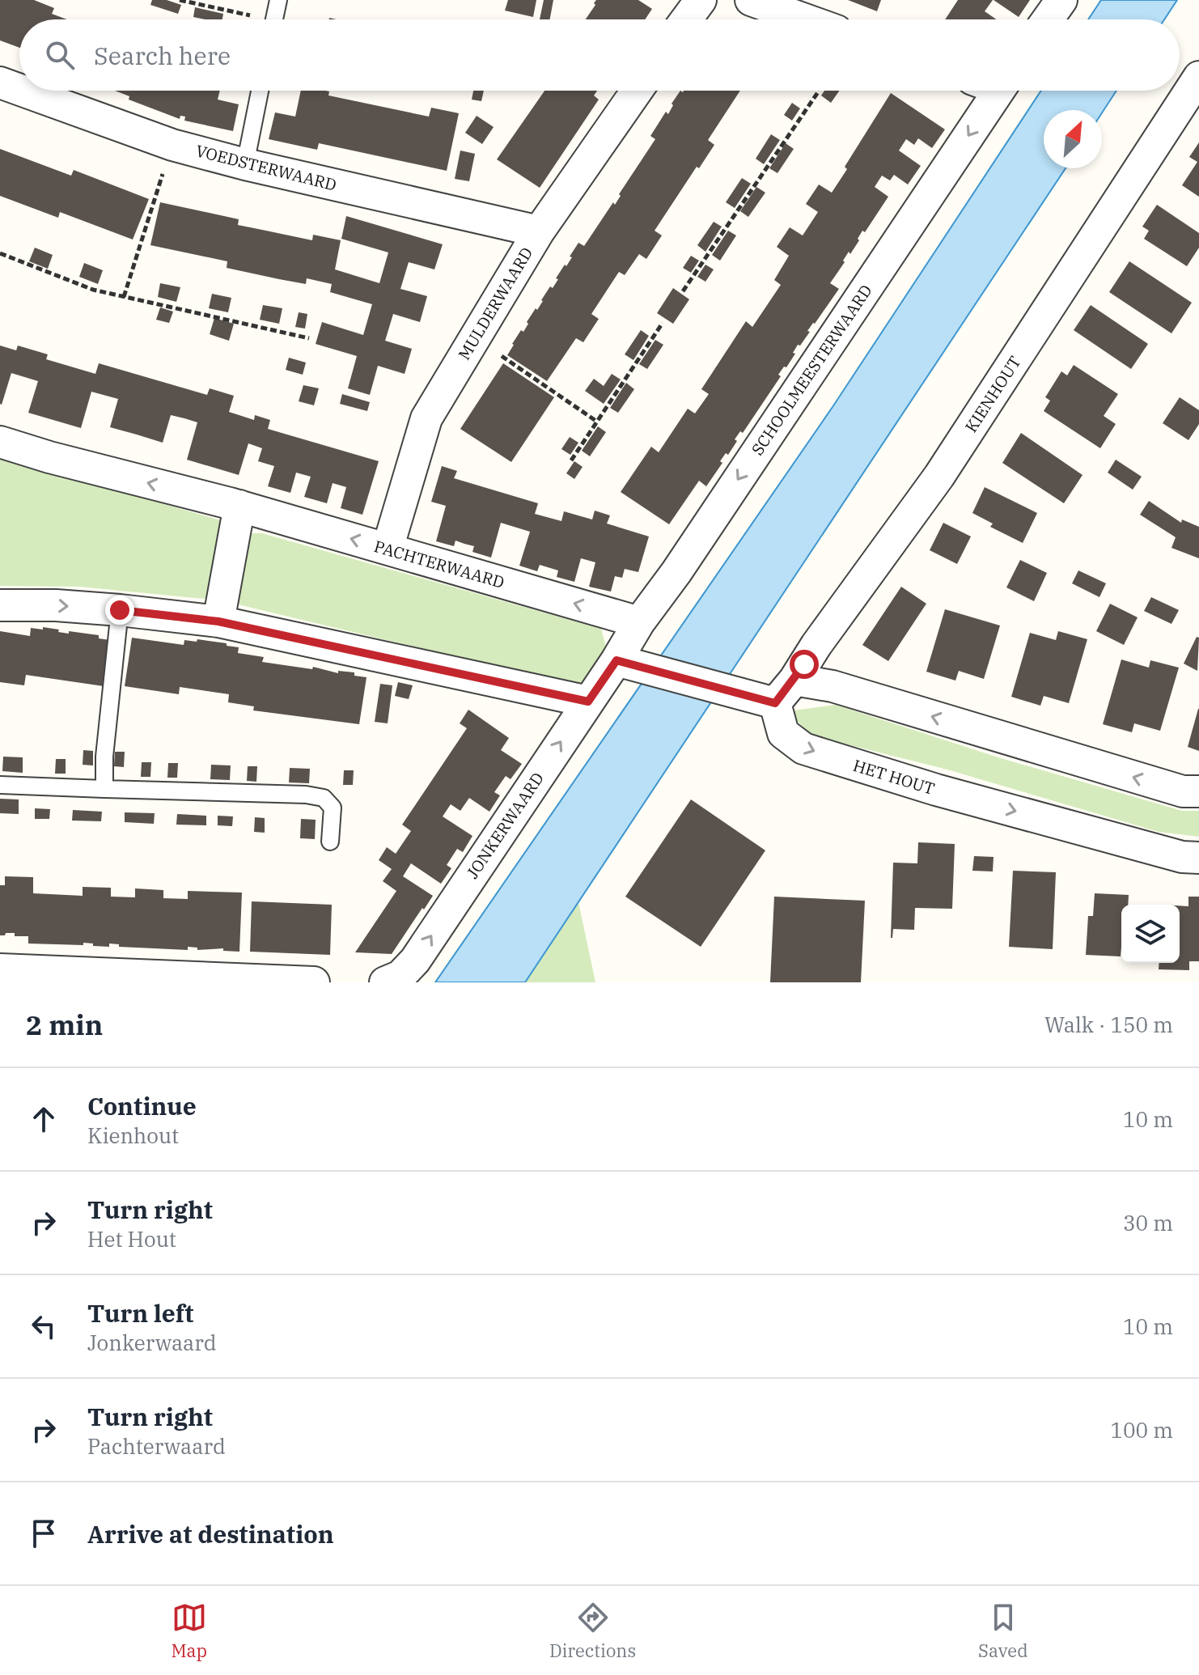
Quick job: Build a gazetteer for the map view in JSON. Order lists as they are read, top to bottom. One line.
{"streets":{"street":["VOEDSTERWAARD","MULDERWAARD","SCHOOLMEESTERWAARD","KIENHOUT","PACHTERWAARD","HET HOUT","JONKERWAARD"]},"crossings":[["VOEDSTERWAARD","MULDERWAARD"],["MULDERWAARD","PACHTERWAARD"],["SCHOOLMEESTERWAARD","PACHTERWAARD"],["SCHOOLMEESTERWAARD","JONKERWAARD"],["KIENHOUT","HET HOUT"]],"one_way":["SCHOOLMEESTERWAARD","JONKERWAARD"],"north":"top right","page":{"search":"Search here","heading":["2 min","Walk · 150 m"],"list":[["Continue","Kienhout","10 m"],["Turn right","Het Hout","30 m"],["Turn left","Jonkerwaard","10 m"],["Turn right","Pachterwaard","100 m"],"Arrive at destination"],"nav":["Map","Directions","Saved"]}}
